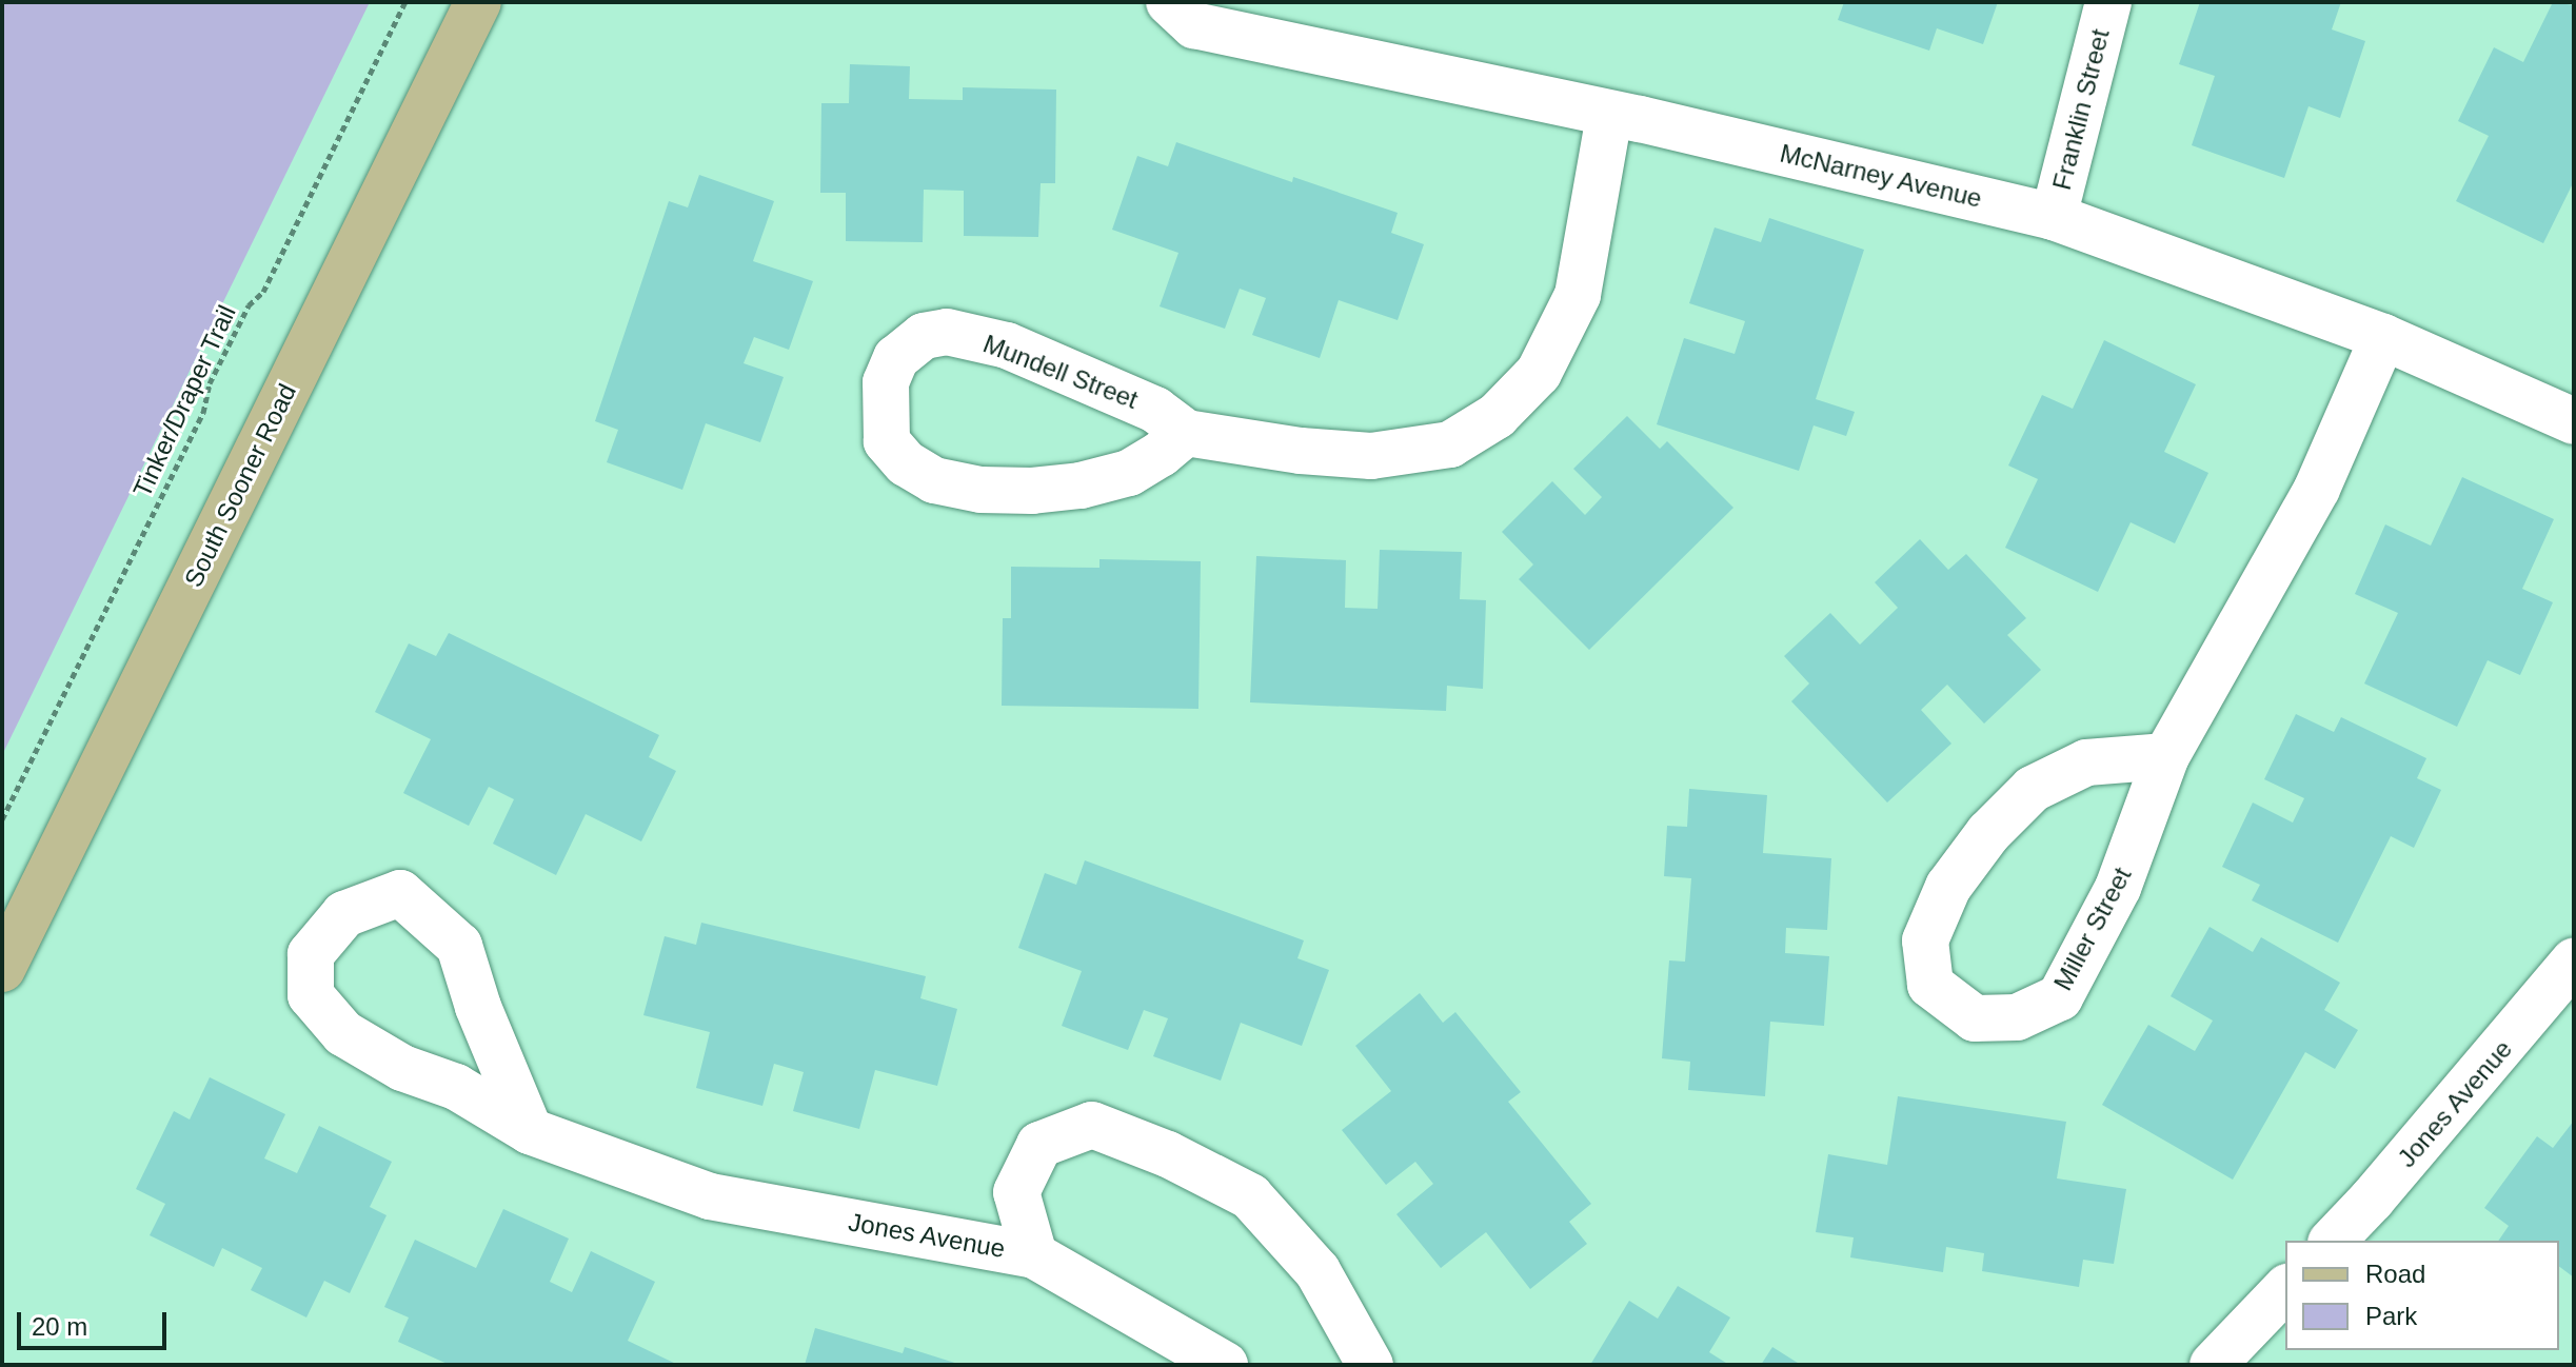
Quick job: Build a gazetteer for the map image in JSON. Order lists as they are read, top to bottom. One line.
{"streets":{"main road":["South Sooner Road"],"street":["Franklin Street","McNarney Avenue","Mundell Street","Miller Street","Jones Avenue"],"path":["Tinker/Draper Trail"]},"crossings":[["Franklin Street","McNarney Avenue"],["McNarney Avenue","Mundell Street"],["McNarney Avenue","Miller Street"]],"legend":["Road","Park"],"scale_bar":"20 m"}
